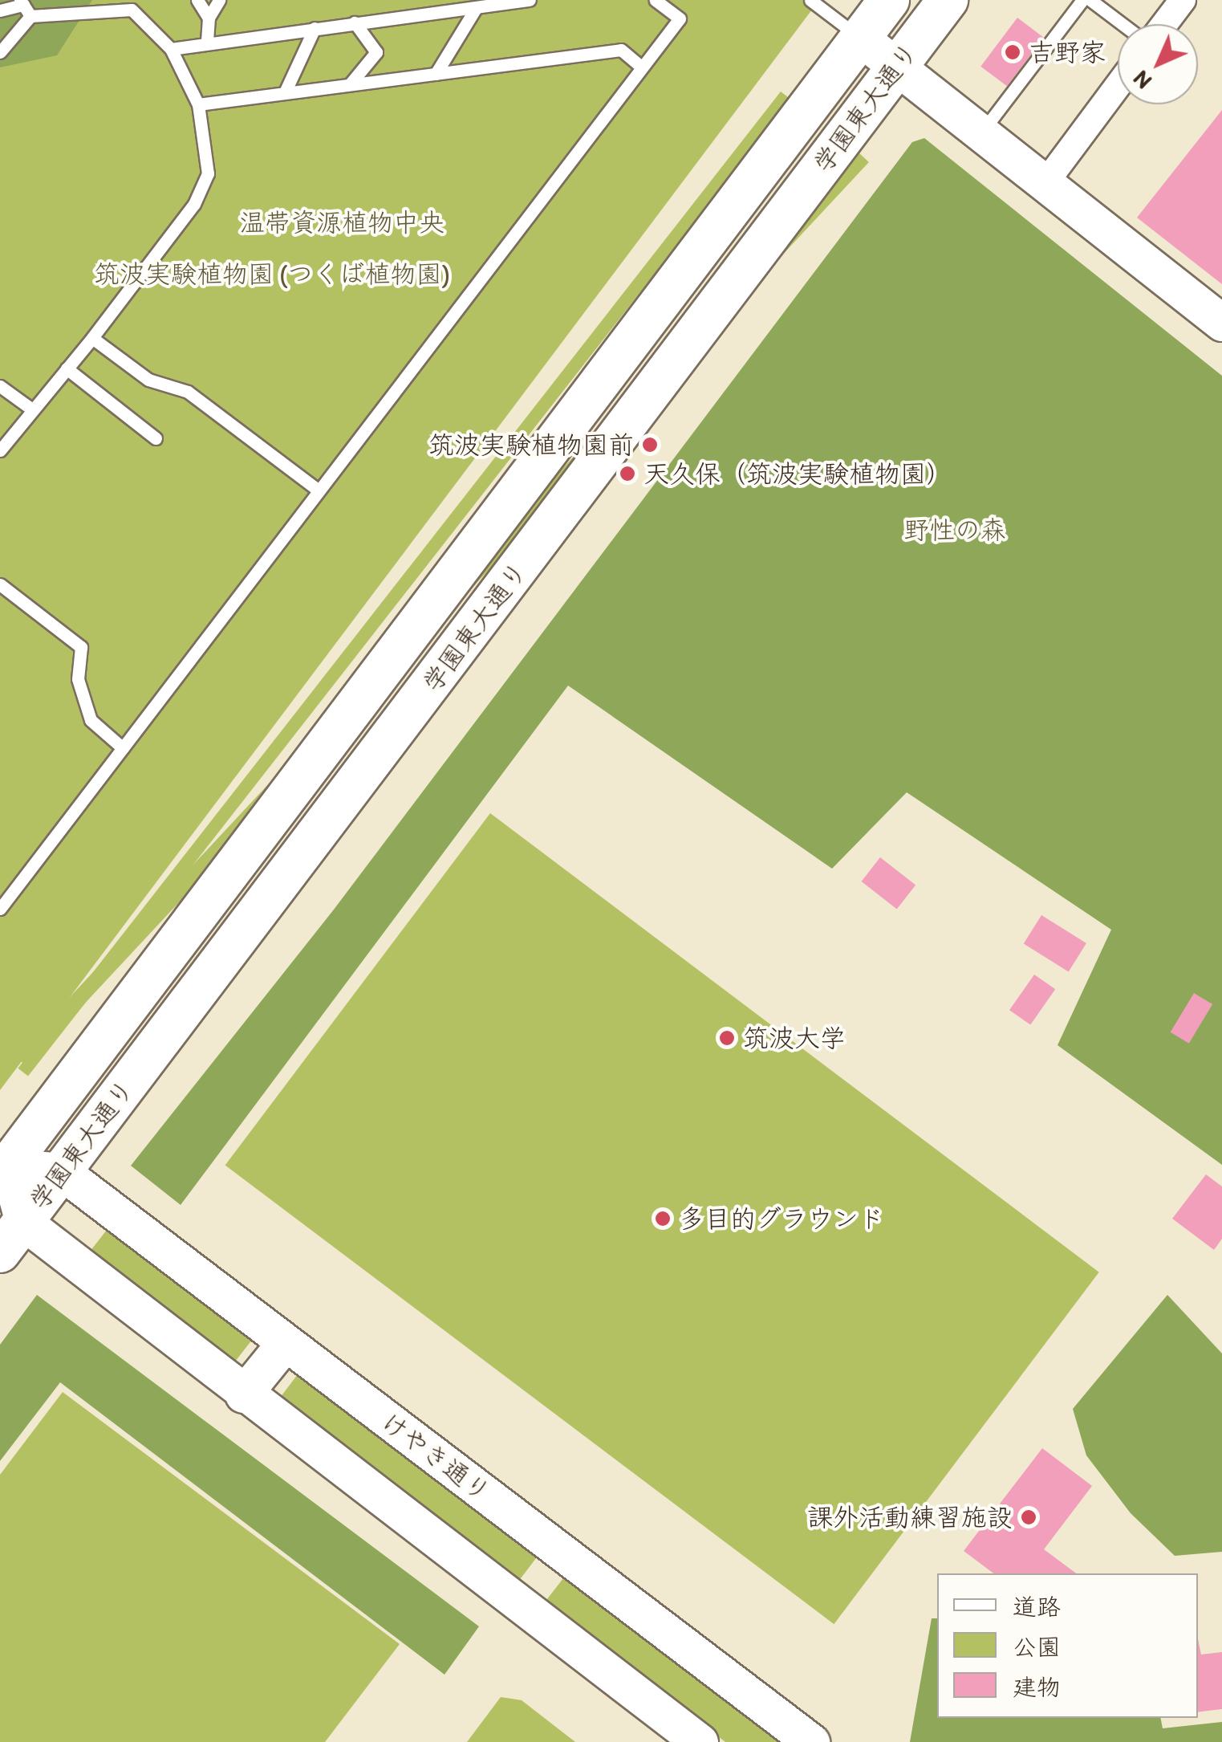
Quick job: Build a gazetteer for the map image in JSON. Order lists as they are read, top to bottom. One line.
{"streets":{"main road":["学園東大通り"],"street":["けやき通り"]},"crossings":[["学園東大通り","けやき通り"]],"parks":["温帯資源植物中央","筑波実験植物園 (つくば植物園)","野性の森"],"places":["吉野家","筑波実験植物園前","天久保（筑波実験植物園）","筑波大学","多目的グラウンド","課外活動練習施設"],"legend":["道路","公園","建物"],"north":"bottom left"}
